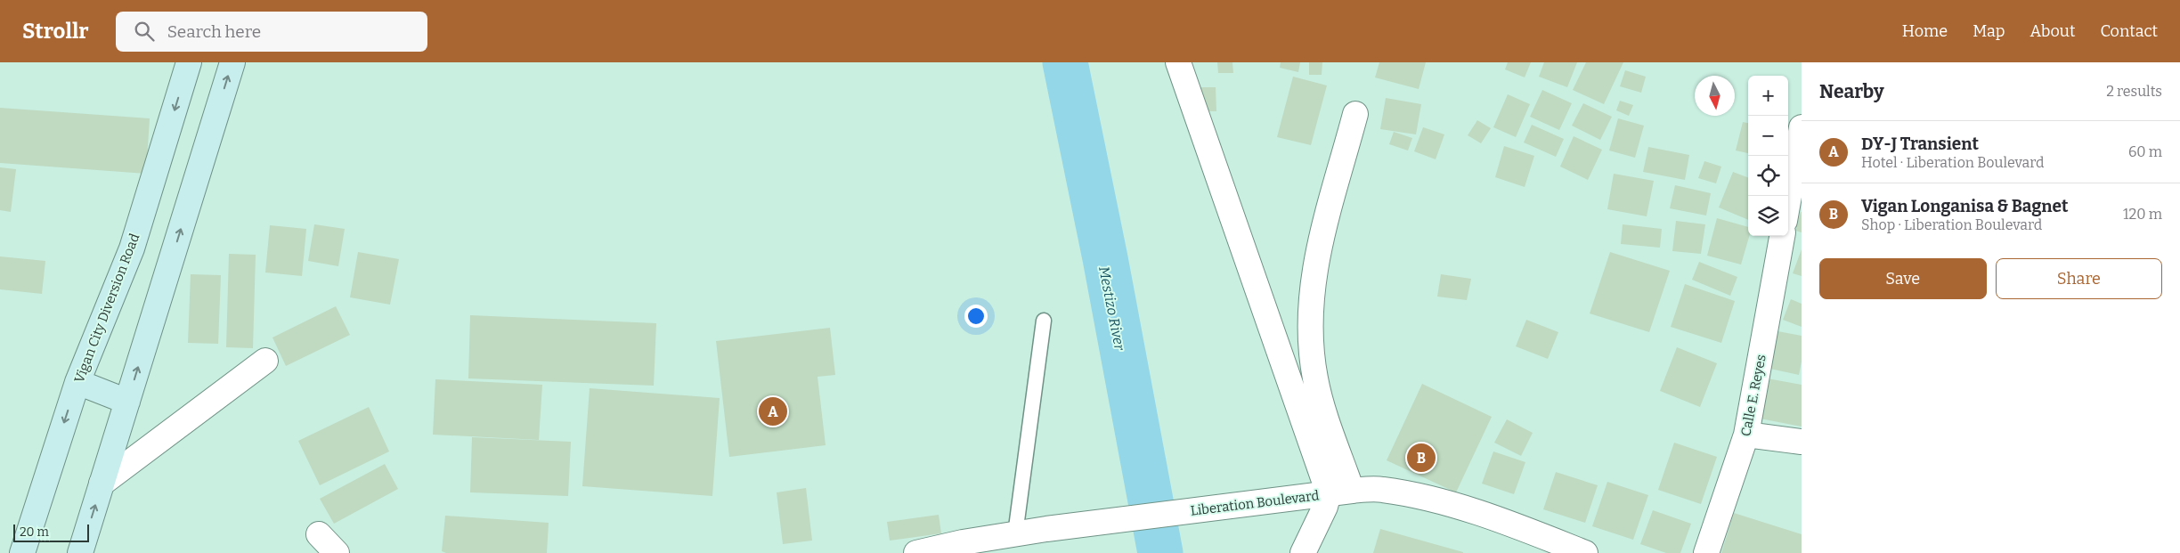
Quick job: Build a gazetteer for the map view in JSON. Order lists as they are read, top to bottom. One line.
{"streets":{"main road":["Vigan City Diversion Road"],"street":["Calle E. Reyes","Liberation Boulevard"]},"water":["Mestizo River"],"scale_bar":"20 m","north":"bottom","page":{"header":"Strollr","search":"Search here","nav":["Home","Map","About","Contact"],"heading":["Nearby","2 results"],"map_buttons":["+","−"],"list":[{"mark":"A","name":"DY-J Transient","note":"Hotel · Liberation Boulevard","value":"60 m"},{"mark":"B","name":"Vigan Longanisa & Bagnet","note":"Shop · Liberation Boulevard","value":"120 m"}],"buttons":["Save","Share"],"pins":["A","B"],"scale":"20 m"}}
